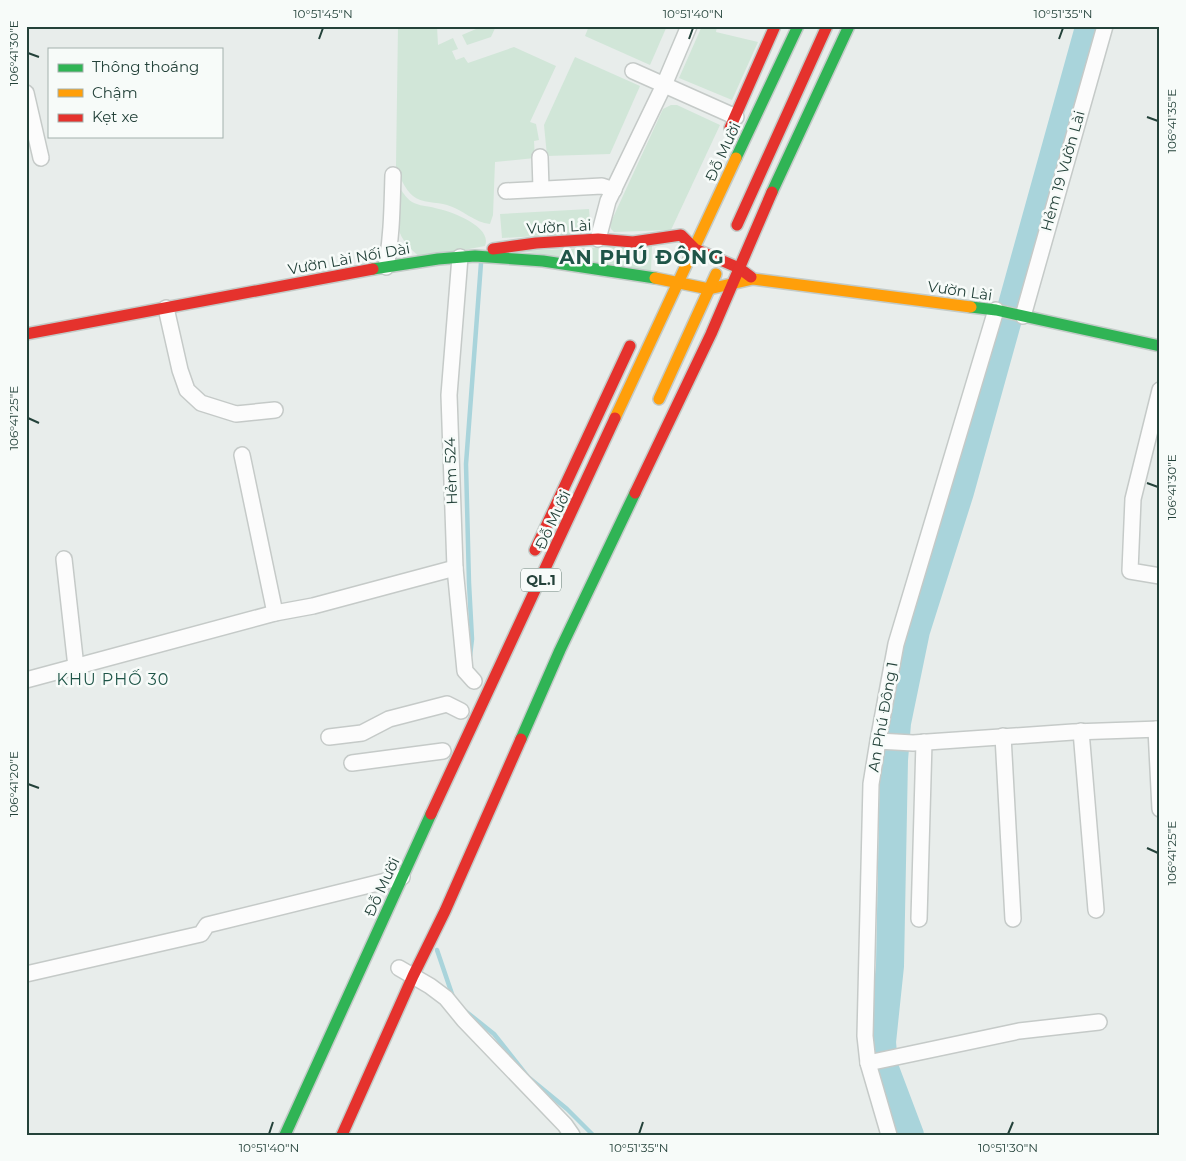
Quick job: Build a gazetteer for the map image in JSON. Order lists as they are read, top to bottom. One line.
{"streets":{"main road":["Đỗ Mười","Vườn Lài","Vườn Lài Nối Dài","QL.1"],"street":["Hẻm 19 Vườn Lài","Hẻm 524","An Phú Đông 1"]},"crossings":[["Đỗ Mười","Vườn Lài"],["Đỗ Mười","Vườn Lài Nối Dài"],["Hẻm 19 Vườn Lài","Vườn Lài"],["Vườn Lài","Vườn Lài Nối Dài"],["Vườn Lài","Hẻm 524"],["Vườn Lài","An Phú Đông 1"],["Vườn Lài Nối Dài","Hẻm 524"]],"districts":["AN PHÚ ĐÔNG","KHU PHỐ 30"],"legend":["Thông thoáng","Chậm","Kẹt xe"],"coordinates":["10°51'45\"N","10°51'40\"N","10°51'35\"N","106°41'30\"E","106°41'35\"E","106°41'25\"E","106°41'20\"E","10°51'30\"N"]}
